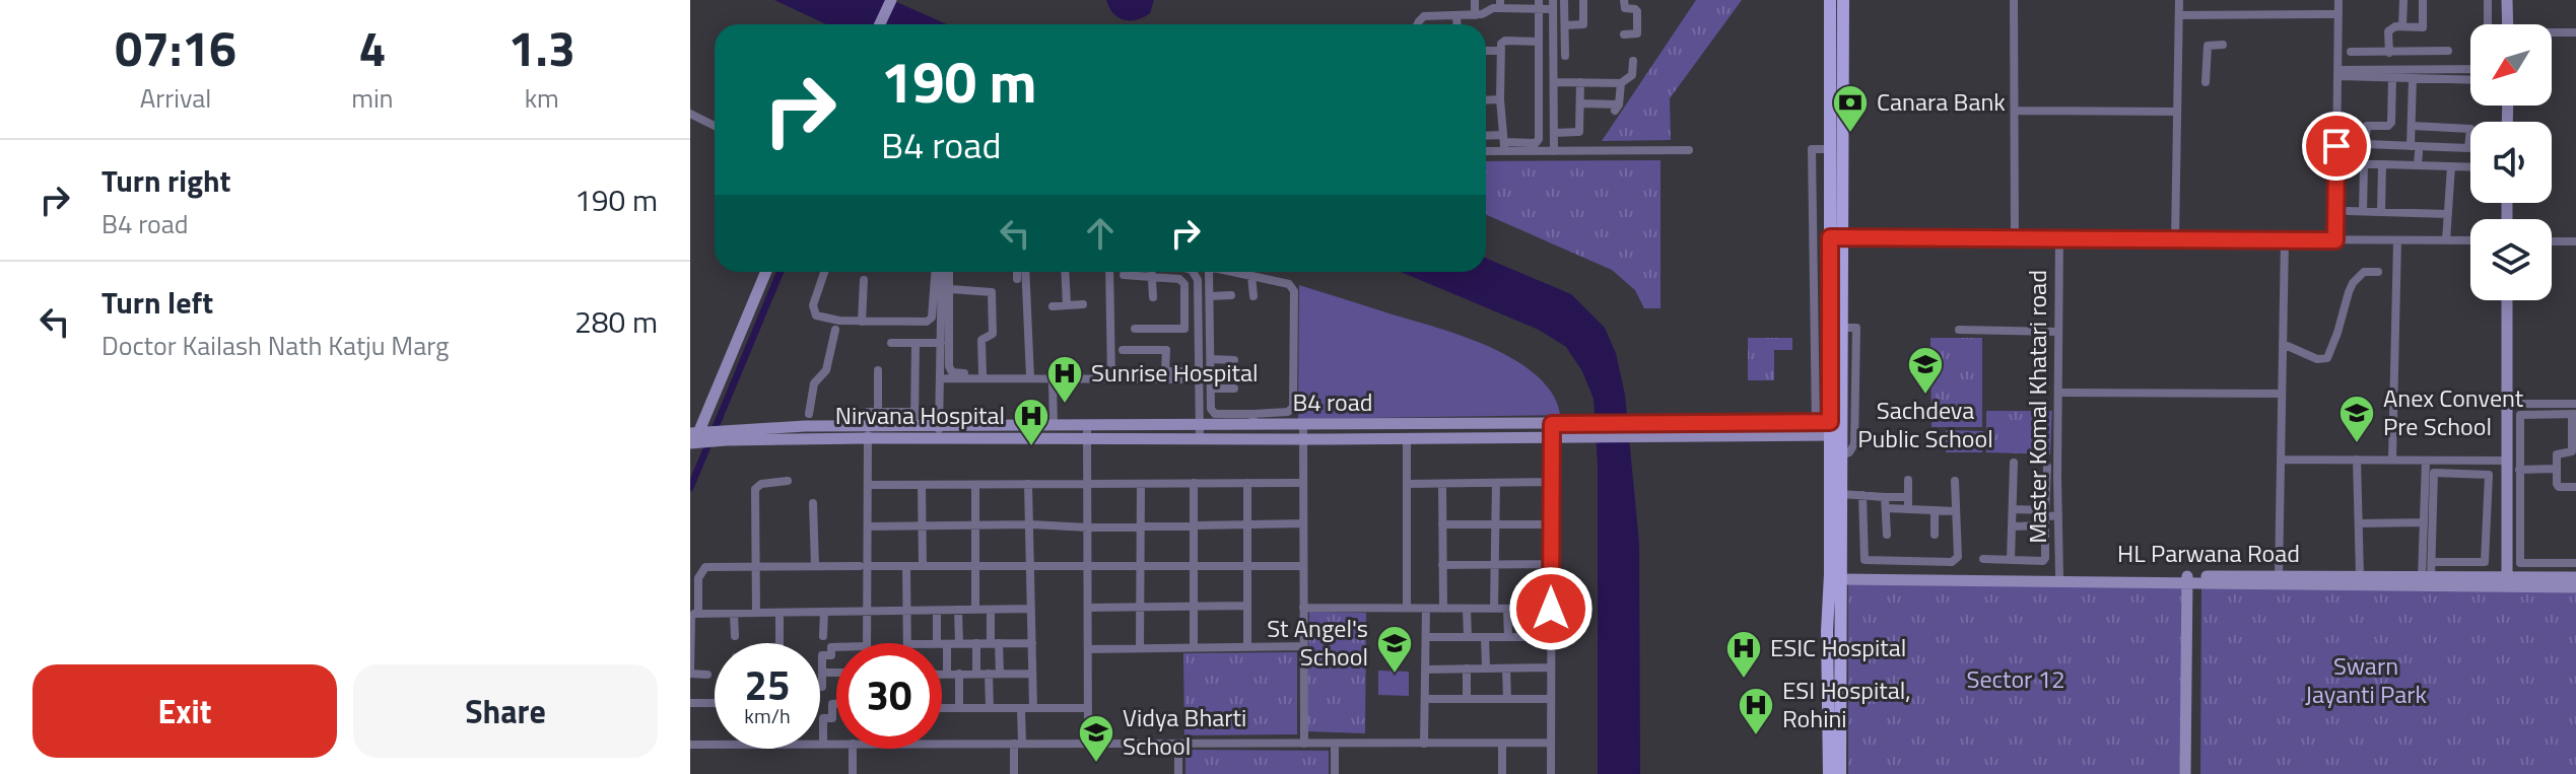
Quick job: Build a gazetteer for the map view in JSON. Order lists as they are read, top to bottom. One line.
{"streets":{"street":["B4 road","Master Komal Khatari road","HL Parwana Road"]},"crossings":[["Master Komal Khatari road","HL Parwana Road"]],"parks":["Swarn Jayanti Park","Sector 12"],"places":{"bank":["Canara Bank"],"school or university":["Sachdeva Public School","Anex Convent Pre School","St Angel's School","Vidya Bharti School"],"hospital":["Sunrise Hospital","Nirvana Hospital","ESIC Hospital","ESI Hospital, Rohini"]},"north":"bottom left","page":{"eta":["07:16","Arrival","4","min","1.3","km"],"turn":["190 m","B4 road"],"list":[{"name":"Turn right","note":"B4 road","value":"190 m"},{"name":"Turn left","note":"Doctor Kailash Nath Katju Marg","value":"280 m"}],"speed":"25 km/h","limit":"30","buttons":["Exit","Share"]}}
